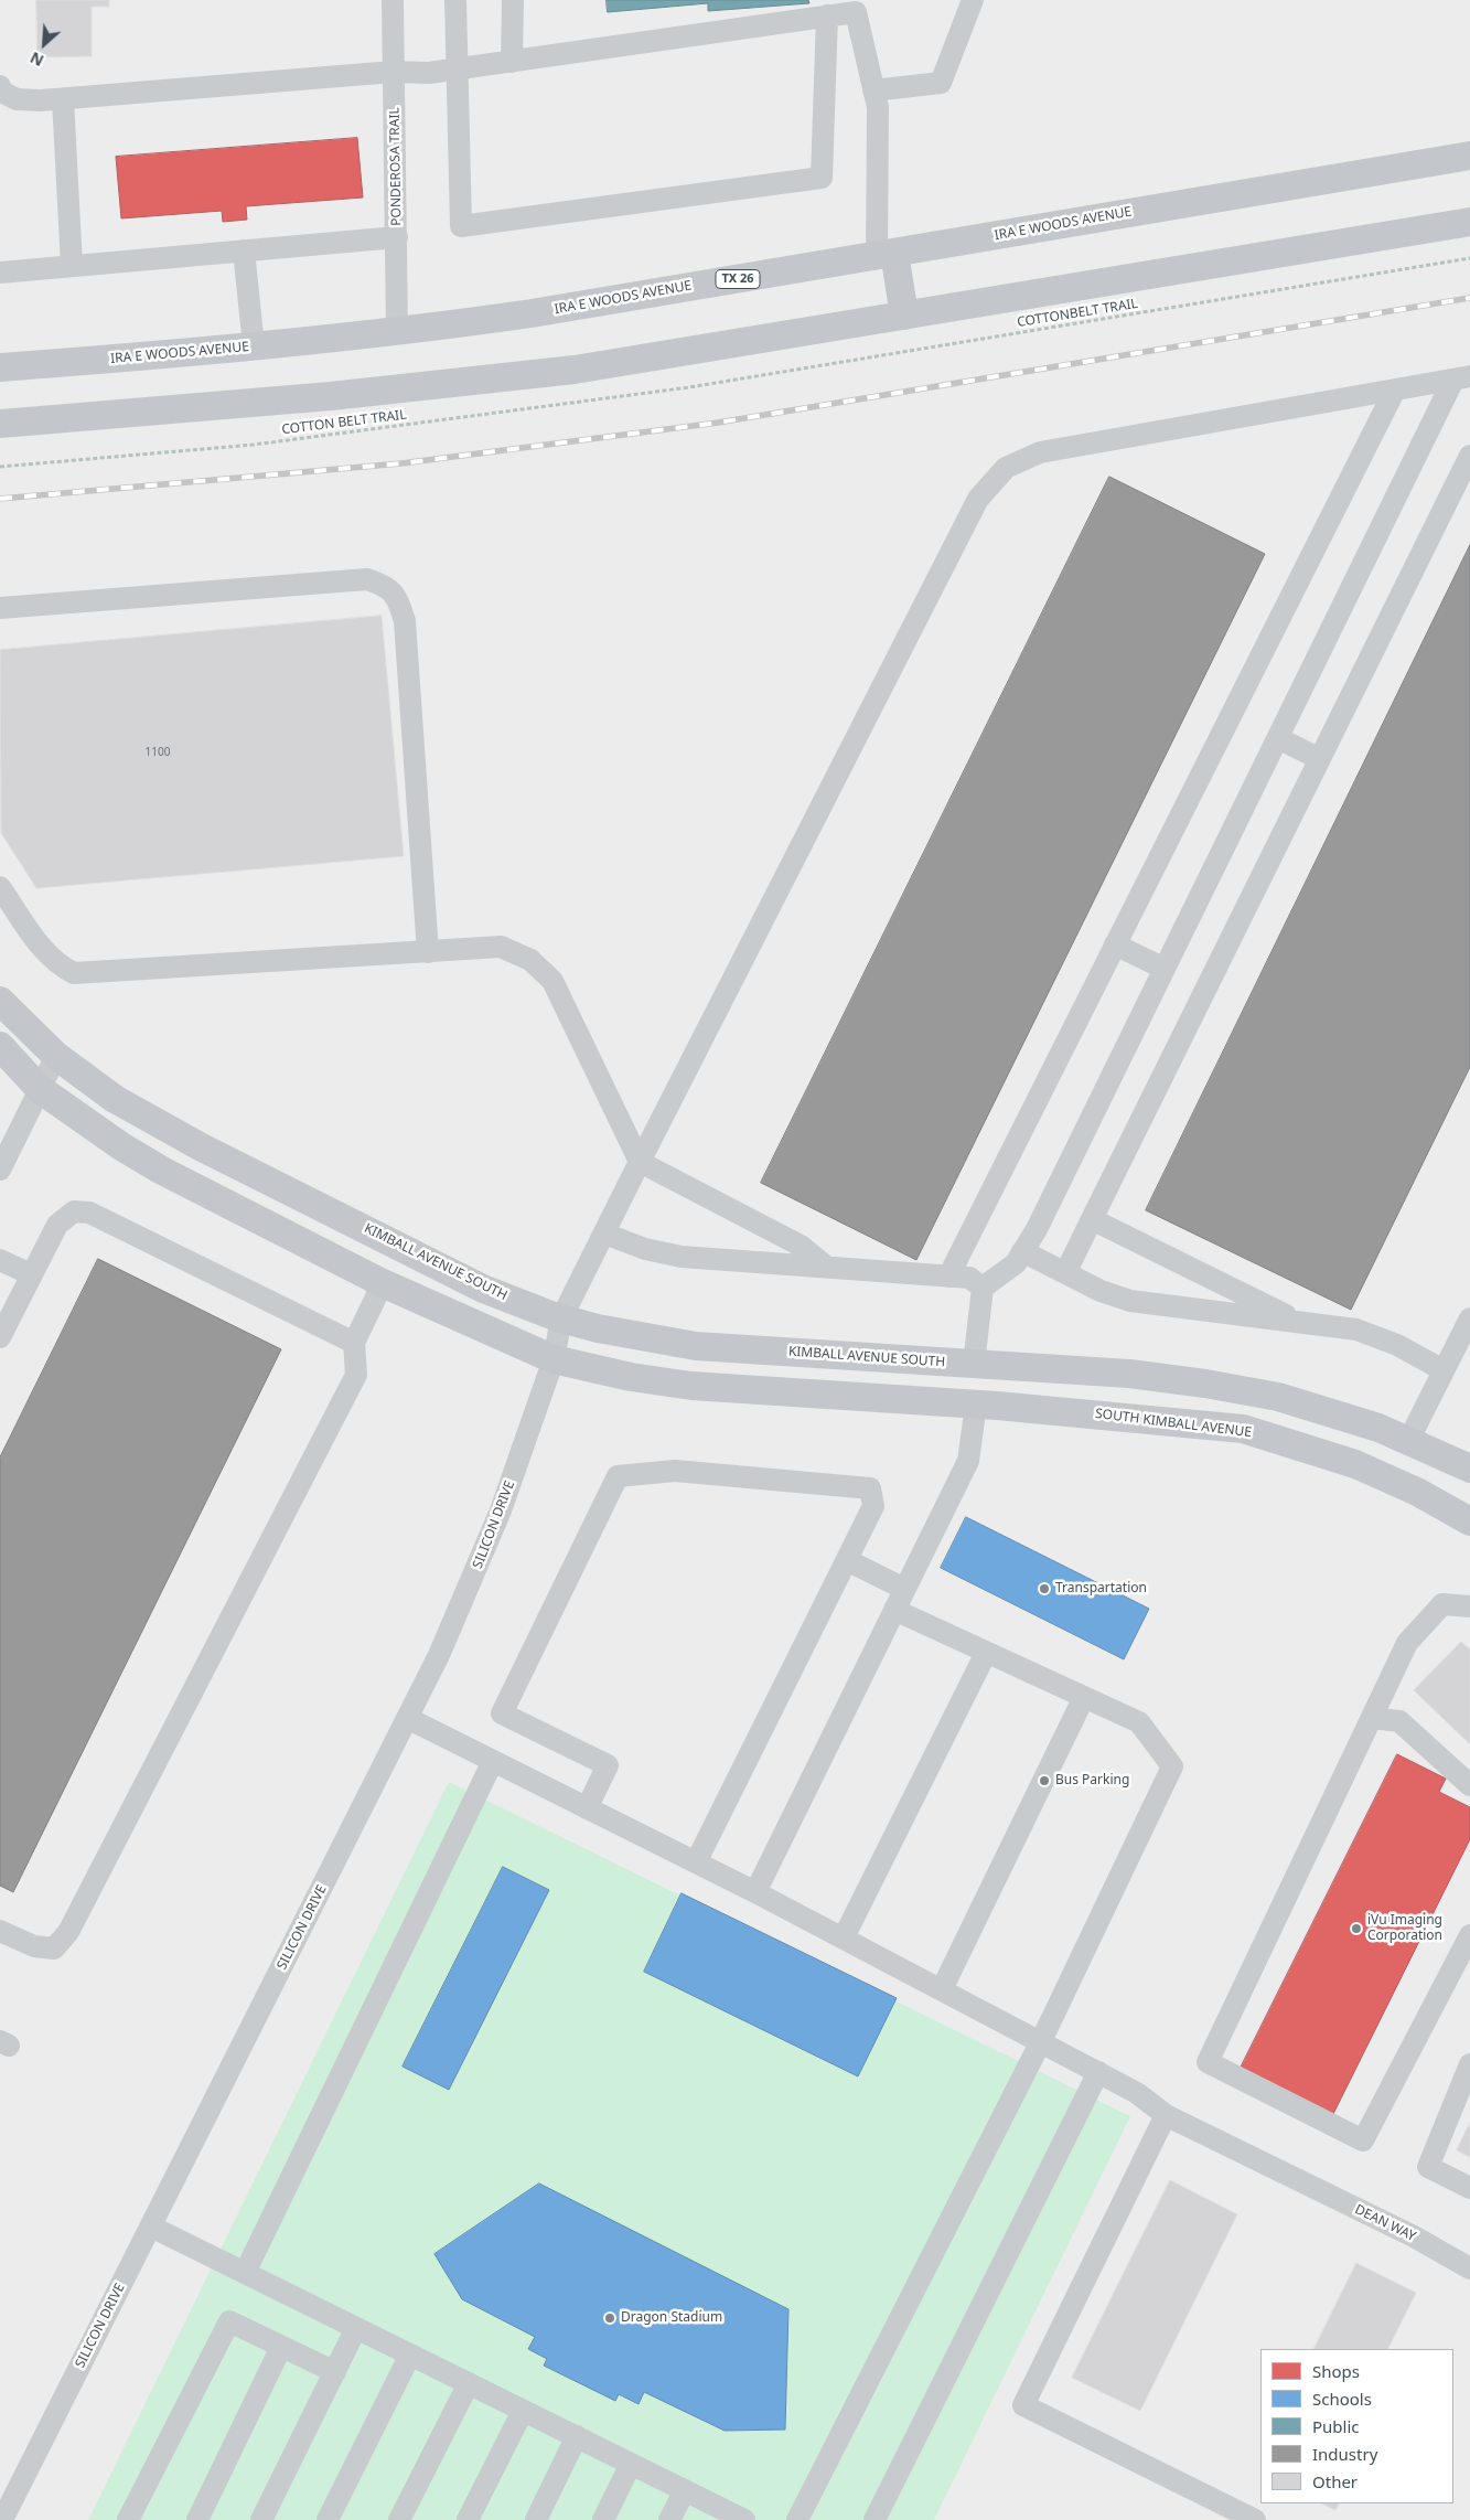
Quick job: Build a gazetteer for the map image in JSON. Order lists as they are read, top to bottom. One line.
{"streets":{"main road":["IRA E WOODS AVENUE","TX 26","KIMBALL AVENUE SOUTH","SOUTH KIMBALL AVENUE"],"street":["PONDEROSA TRAIL","SILICON DRIVE","DEAN WAY"],"path":["COTTONBELT TRAIL","COTTON BELT TRAIL"]},"crossings":[["PONDEROSA TRAIL","IRA E WOODS AVENUE"],["COTTONBELT TRAIL","COTTON BELT TRAIL"],["KIMBALL AVENUE SOUTH","SILICON DRIVE"],["SILICON DRIVE","DEAN WAY"]],"places":["Transpartation","Bus Parking","iVu Imaging Corporation","Dragon Stadium"],"house_numbers":["1100"],"legend":["Shops","Schools","Public","Industry","Other"],"north":"bottom left"}
